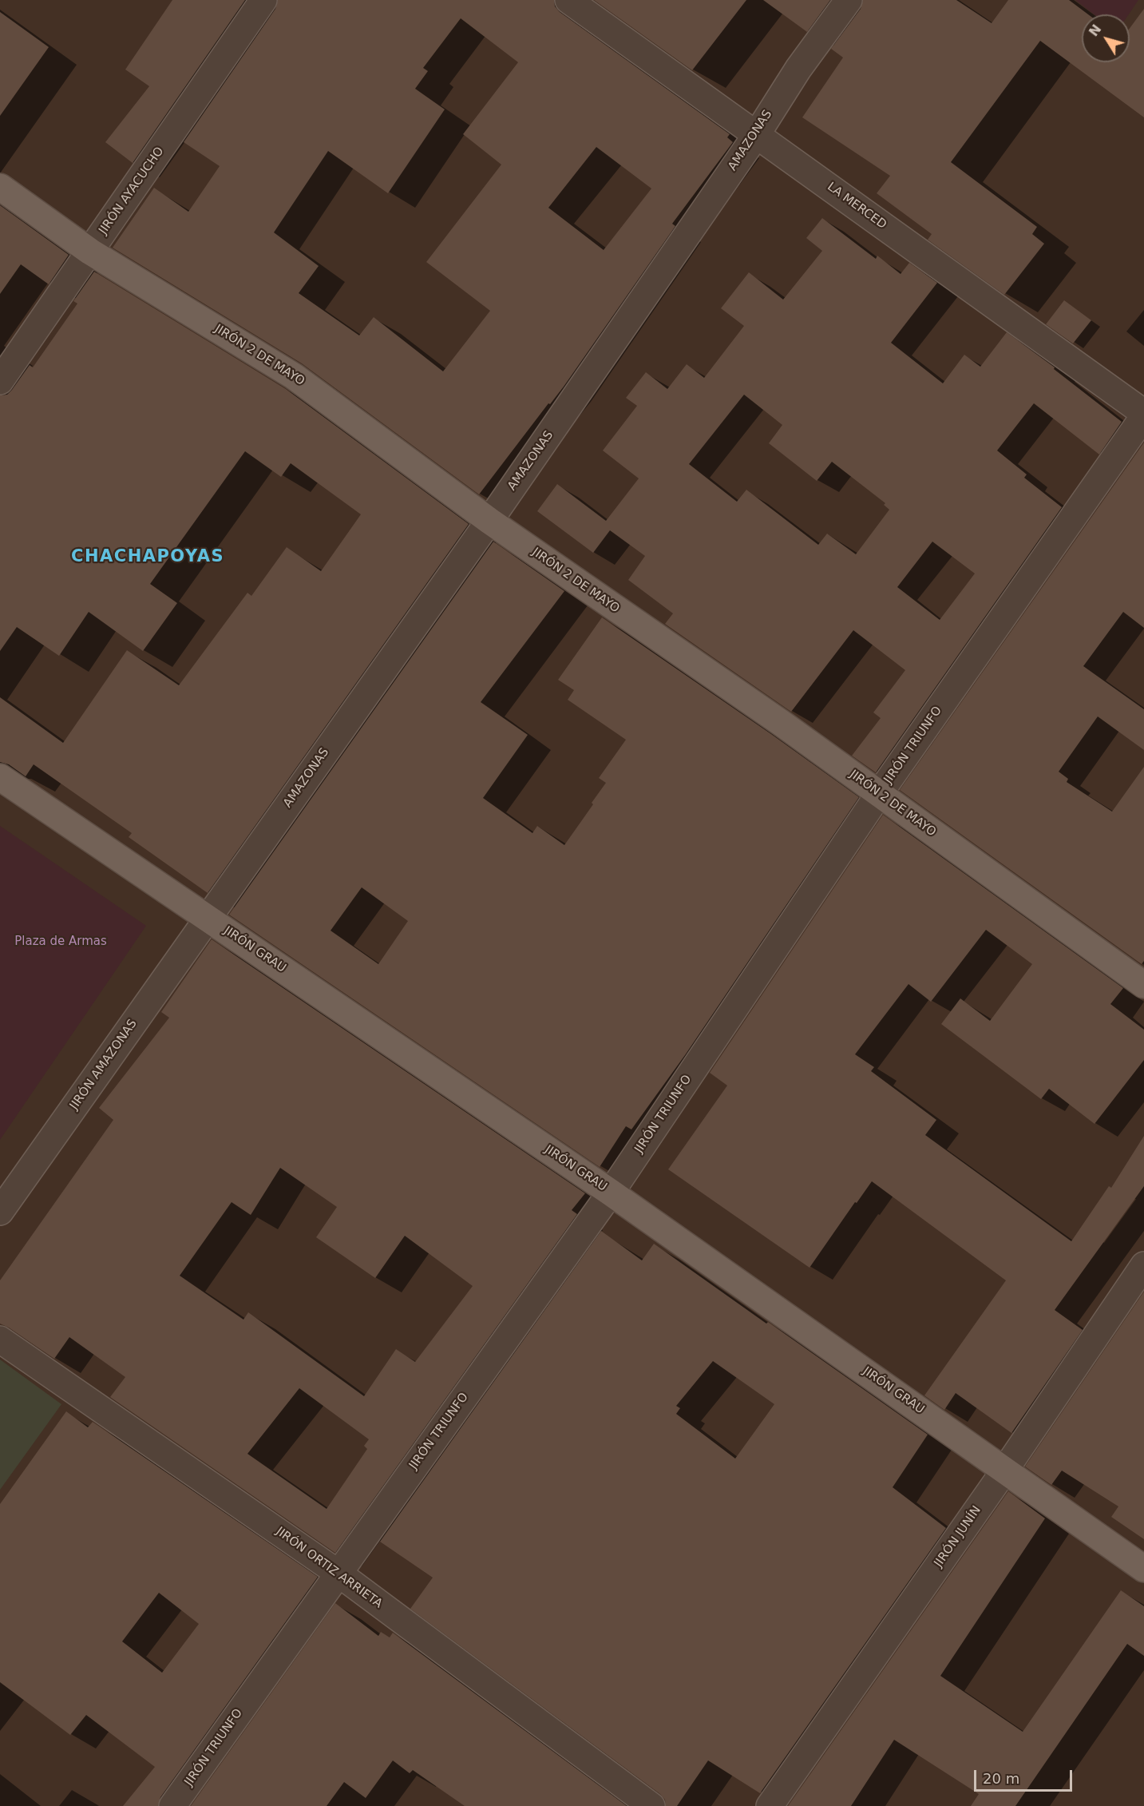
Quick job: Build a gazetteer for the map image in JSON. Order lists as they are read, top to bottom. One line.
{"streets":{"main road":["JIRÓN 2 DE MAYO","JIRÓN GRAU"],"street":["AMAZONAS","JIRÓN AYACUCHO","LA MERCED","JIRÓN TRIUNFO","JIRÓN AMAZONAS","JIRÓN JUNÍN","JIRÓN ORTIZ ARRIETA"]},"crossings":[["AMAZONAS","LA MERCED"],["AMAZONAS","JIRÓN 2 DE MAYO"],["AMAZONAS","JIRÓN GRAU"],["AMAZONAS","JIRÓN AMAZONAS"],["JIRÓN AYACUCHO","JIRÓN 2 DE MAYO"],["LA MERCED","JIRÓN TRIUNFO"],["JIRÓN 2 DE MAYO","JIRÓN TRIUNFO"],["JIRÓN TRIUNFO","JIRÓN GRAU"],["JIRÓN TRIUNFO","JIRÓN ORTIZ ARRIETA"],["JIRÓN GRAU","JIRÓN AMAZONAS"],["JIRÓN GRAU","JIRÓN JUNÍN"]],"districts":["CHACHAPOYAS"],"parks":["Plaza de Armas"],"scale_bar":"20 m","north":"top left"}
